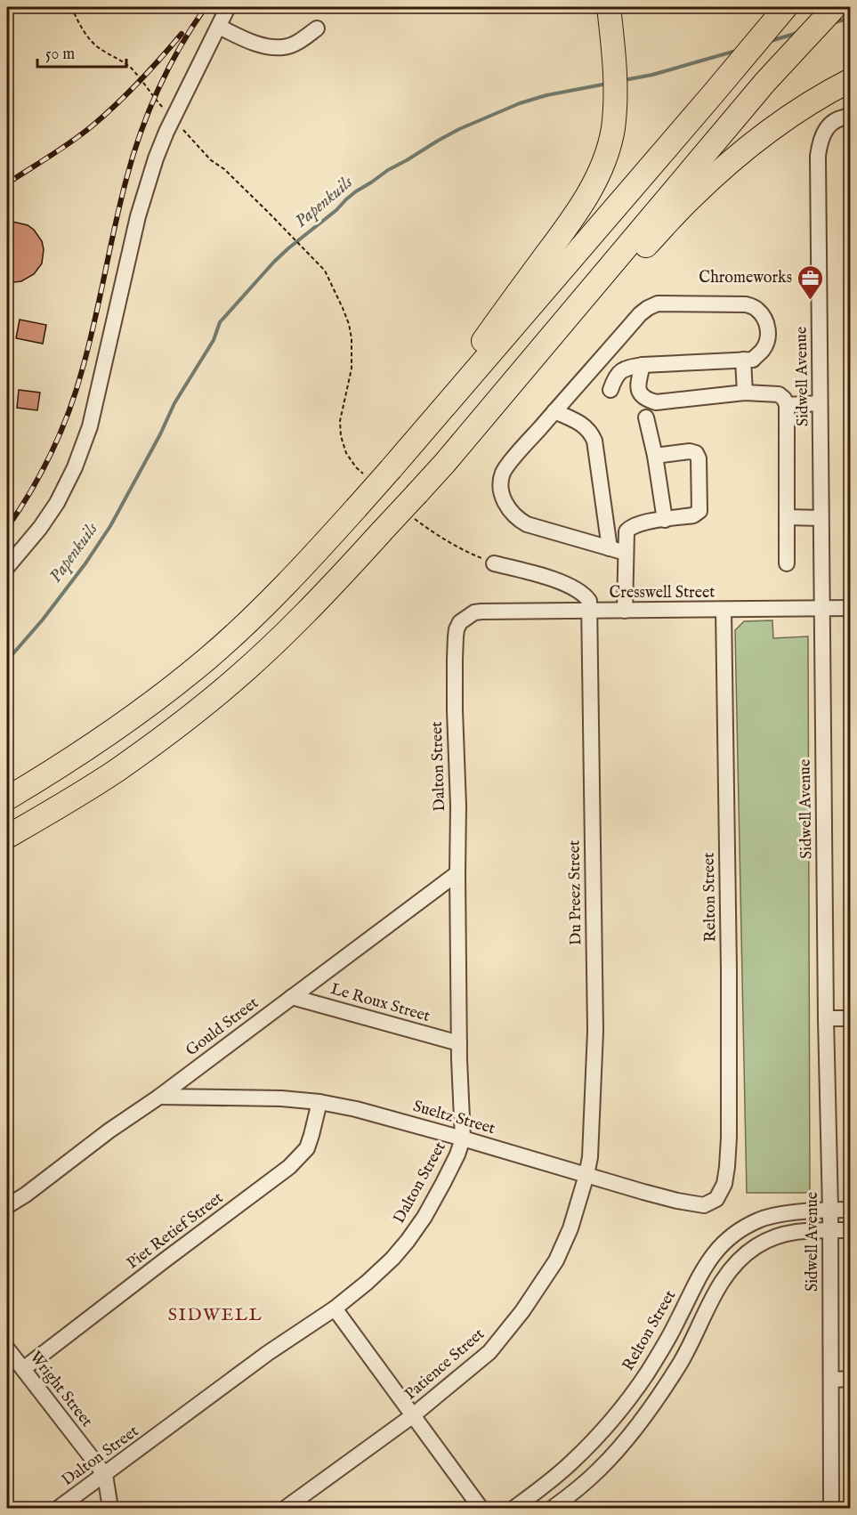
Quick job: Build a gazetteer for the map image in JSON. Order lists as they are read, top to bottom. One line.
{"streets":{"street":["Sidwell Avenue","Cresswell Street","Dalton Street","Du Preez Street","Relton Street","Le Roux Street","Gould Street","Sueltz Street","Piet Retief Street","Patience Street","Wright Street"]},"crossings":[["Sidwell Avenue","Cresswell Street"],["Sidwell Avenue","Relton Street"],["Cresswell Street","Dalton Street"],["Cresswell Street","Du Preez Street"],["Cresswell Street","Relton Street"],["Dalton Street","Le Roux Street"],["Dalton Street","Gould Street"],["Dalton Street","Sueltz Street"],["Dalton Street","Wright Street"],["Du Preez Street","Sueltz Street"],["Du Preez Street","Patience Street"],["Relton Street","Sueltz Street"],["Le Roux Street","Gould Street"],["Gould Street","Sueltz Street"],["Sueltz Street","Piet Retief Street"],["Sueltz Street","Patience Street"],["Piet Retief Street","Wright Street"]],"districts":["SIDWELL"],"water":["Papenkuils"],"places":{"office":["Chromeworks"]},"scale_bar":"50 m"}
